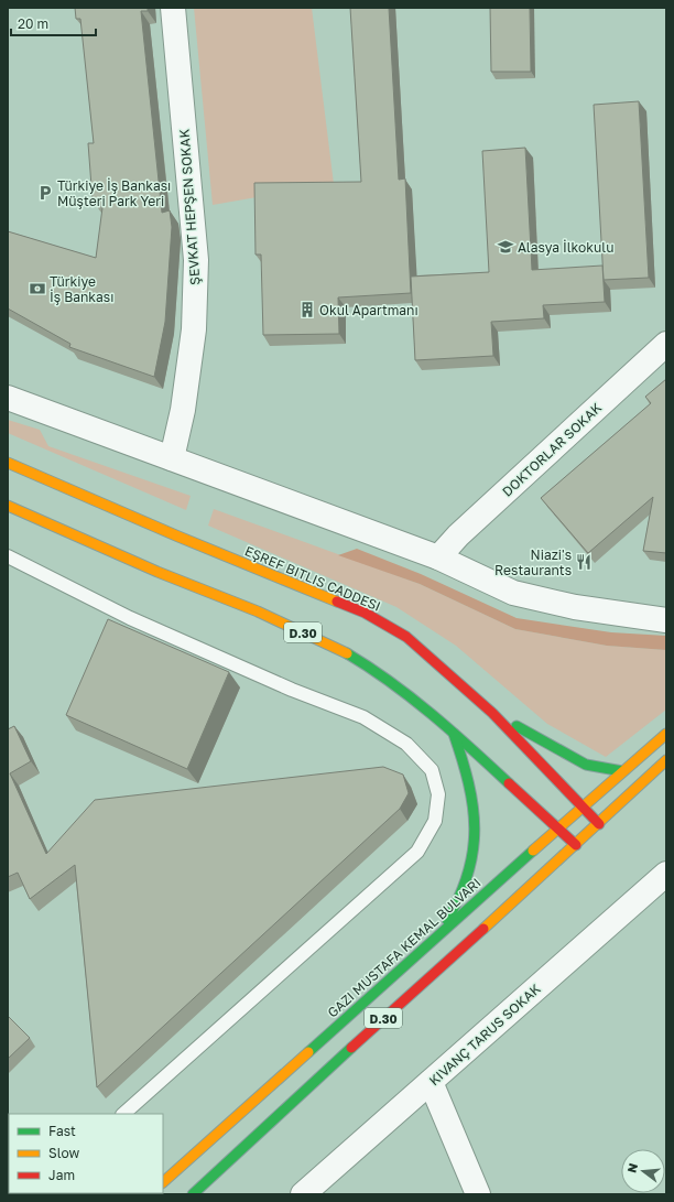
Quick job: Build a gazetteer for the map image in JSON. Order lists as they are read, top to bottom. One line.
{"streets":{"main road":["EŞREF BITLIS CADDESI","D.30"],"street":["ŞEVKAT HEPŞEN SOKAK","DOKTORLAR SOKAK"]},"crossings":[["EŞREF BITLIS CADDESI","D.30"]],"places":{"parking":["Türkiye İş Bankası Müşteri Park Yeri"],"school or university":["Alasya İlkokulu"],"bank":["Türkiye İş Bankası"],"building":["Okul Apartmanı"],"restaurant":["Niazi's Restaurants"]},"legend":["Fast","Slow","Jam"],"scale_bar":"20 m","north":"left"}
